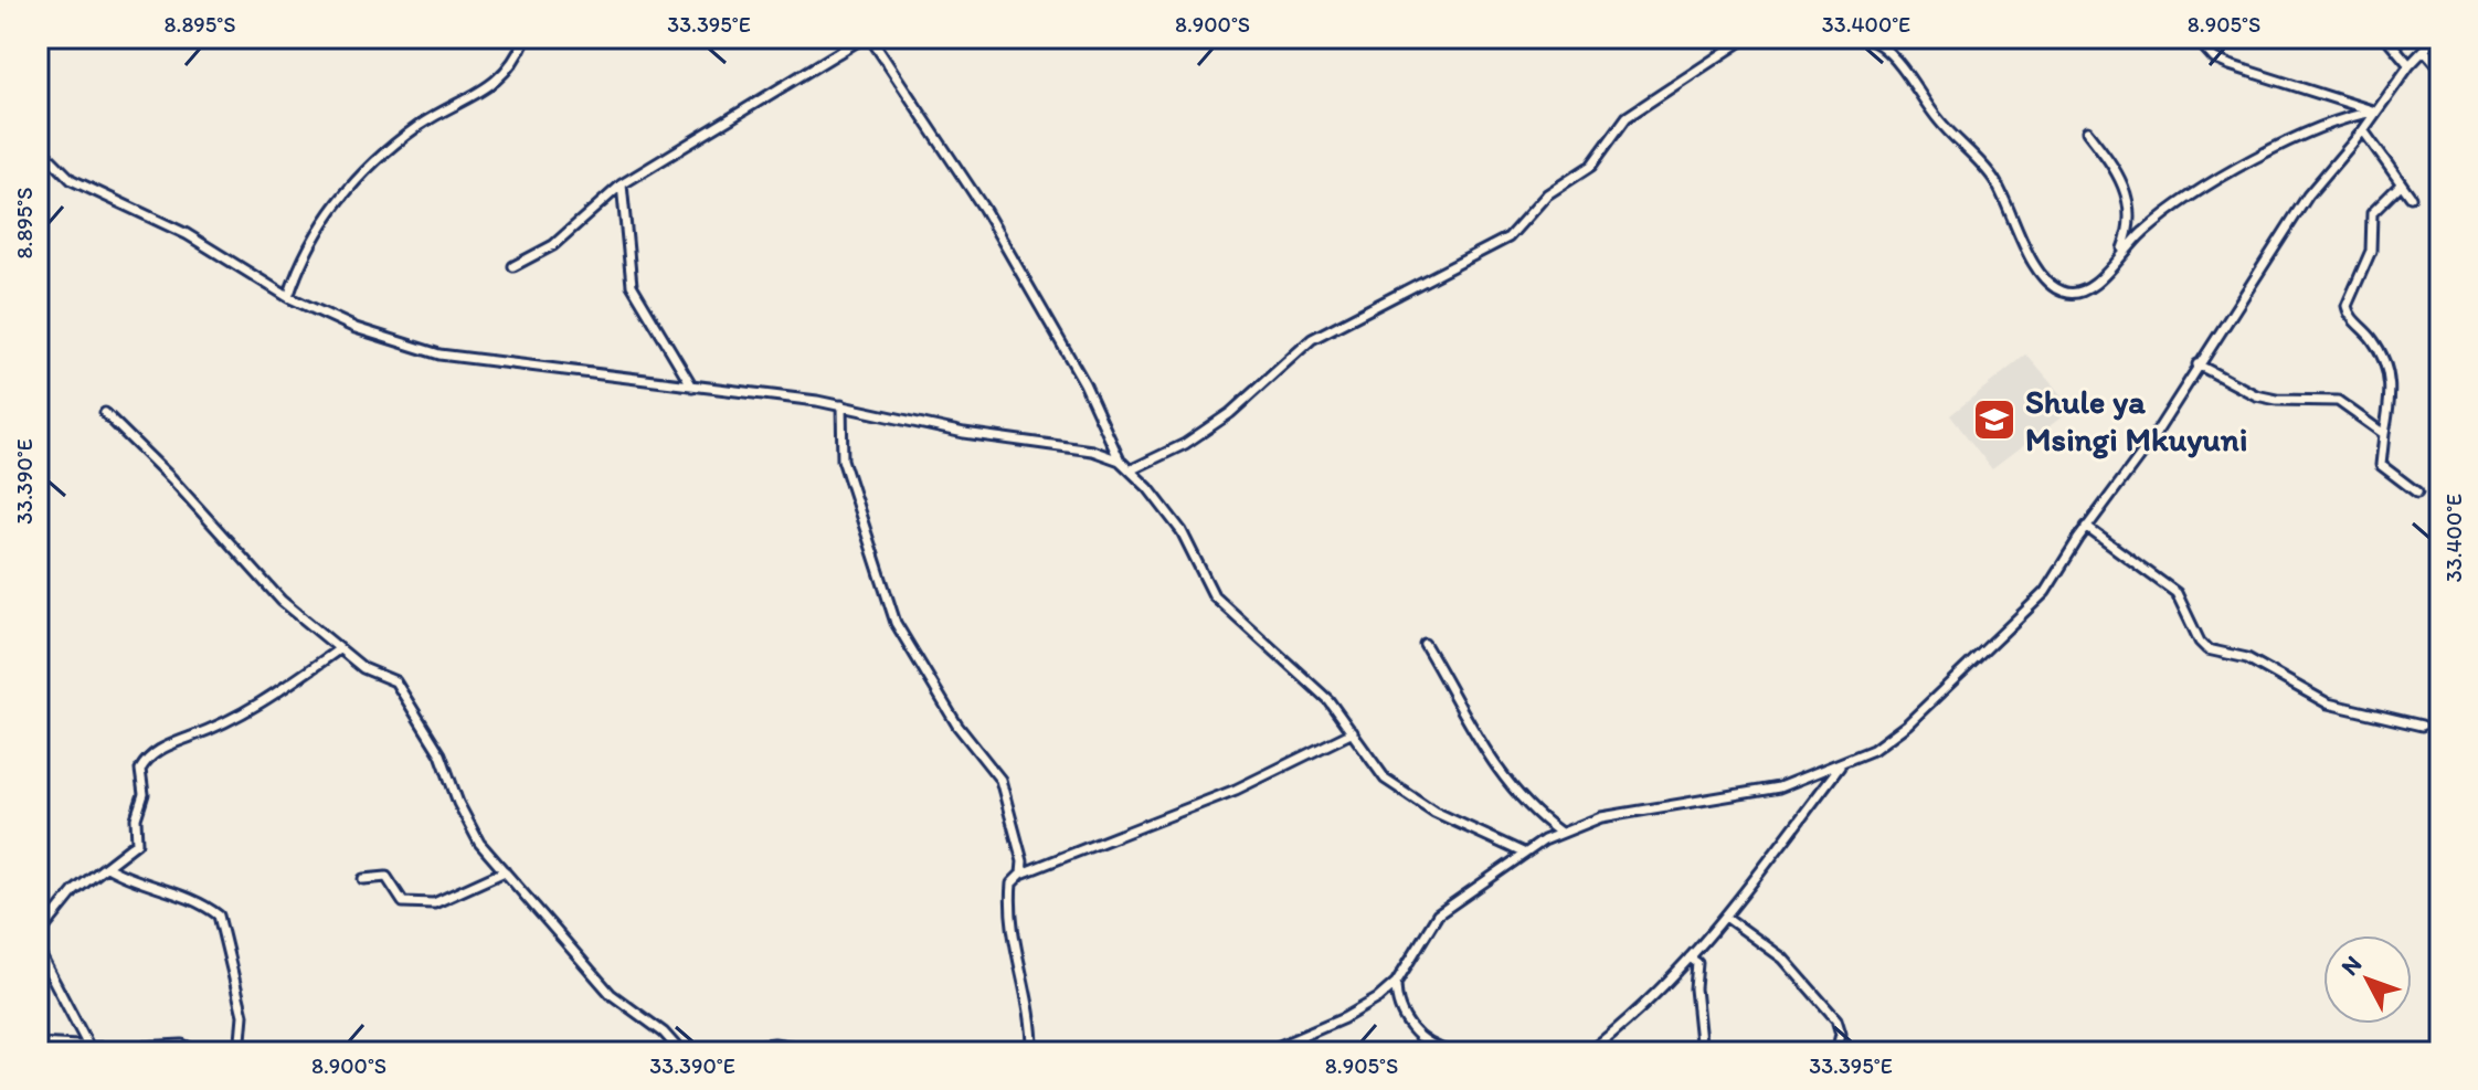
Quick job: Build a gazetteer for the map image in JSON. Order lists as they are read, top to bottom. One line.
{"places":{"school or university":["Shule ya Msingi Mkuyuni"]},"north":"top left","coordinates":["8.895°S","33.395°E","8.900°S","33.400°E","8.905°S","33.390°E"]}
